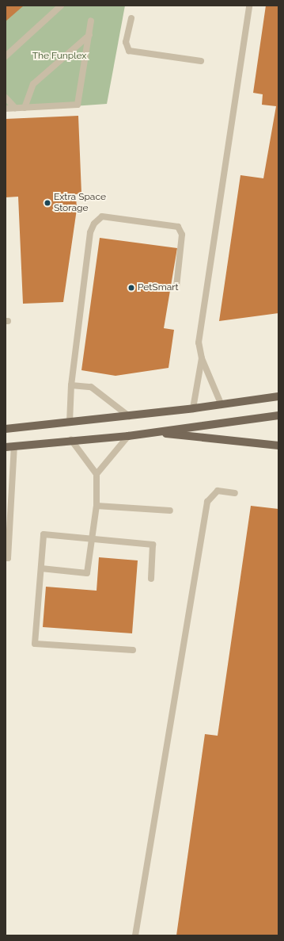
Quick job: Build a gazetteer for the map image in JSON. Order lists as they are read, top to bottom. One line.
{"parks":["The Funplex"],"places":["Extra Space Storage","PetSmart"]}
